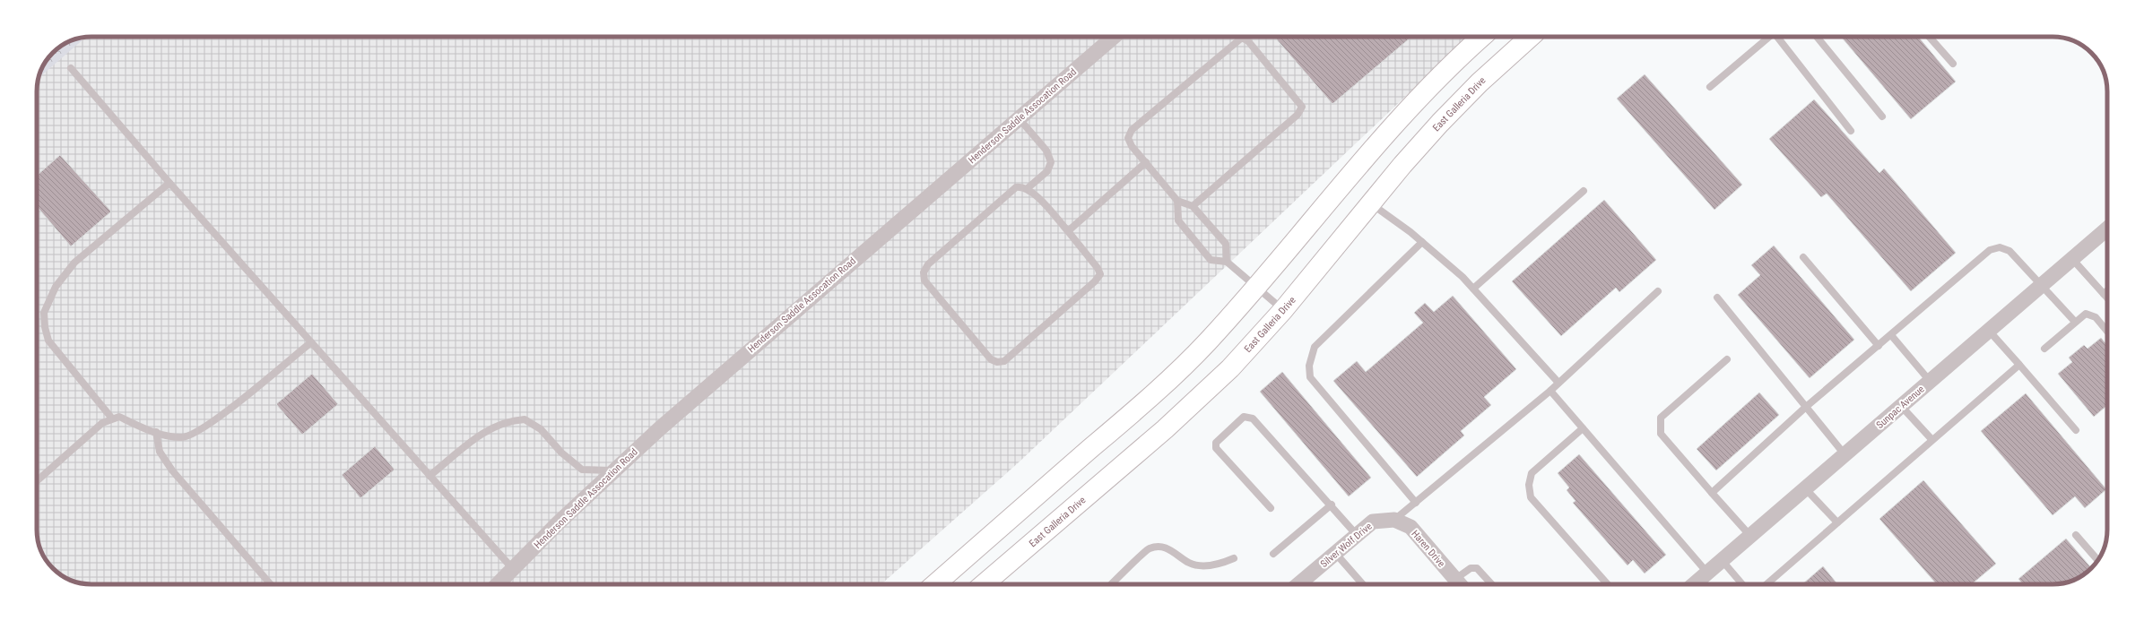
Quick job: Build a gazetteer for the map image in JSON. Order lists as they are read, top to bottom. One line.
{"streets":{"main road":["East Galleria Drive"],"street":["Henderson Saddle Assocation Road","Sunpac Avenue","Silver Wolf Drive","Haren Drive"]},"crossings":[["Silver Wolf Drive","Haren Drive"]]}
